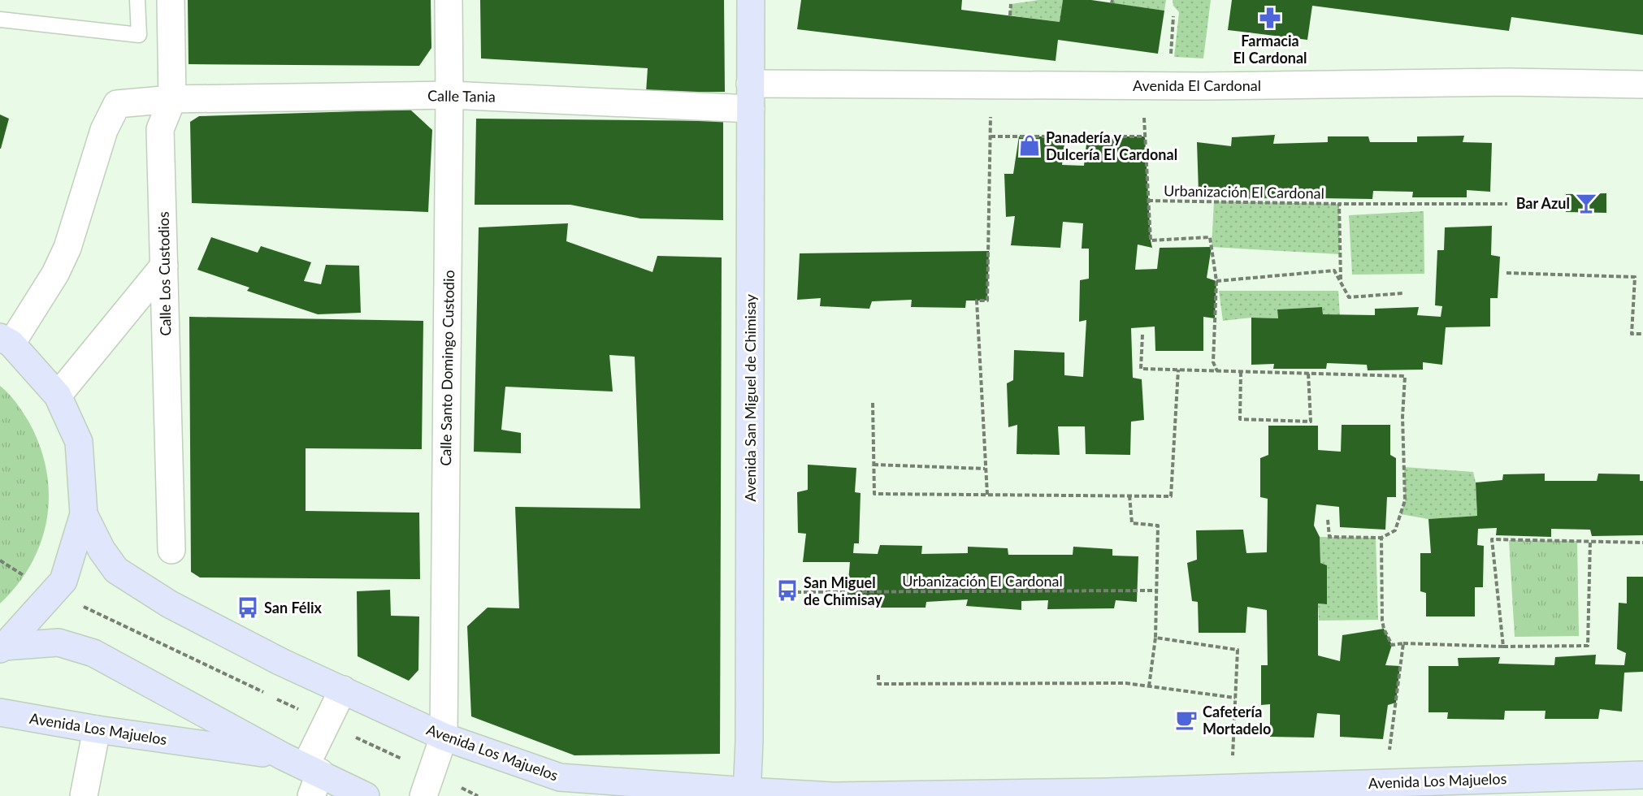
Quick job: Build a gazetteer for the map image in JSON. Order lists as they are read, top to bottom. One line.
{"streets":{"street":["Avenida El Cardonal","Calle Tania","Calle Los Custodios","Calle Santo Domingo Custodio","Avenida San Miguel de Chimisay","Avenida Los Majuelos"],"path":["Urbanización El Cardonal"]},"crossings":[["Avenida El Cardonal","Calle Tania"],["Avenida El Cardonal","Urbanización El Cardonal"],["Avenida El Cardonal","Avenida San Miguel de Chimisay"],["Calle Tania","Calle Los Custodios"],["Calle Tania","Calle Santo Domingo Custodio"],["Calle Tania","Avenida San Miguel de Chimisay"],["Urbanización El Cardonal","Avenida San Miguel de Chimisay"],["Calle Santo Domingo Custodio","Avenida Los Majuelos"],["Avenida San Miguel de Chimisay","Avenida Los Majuelos"]],"places":{"pharmacy":["Farmacia El Cardonal"],"shop":["Panadería y Dulcería El Cardonal"],"bar":["Bar Azul"],"bus stop":["San Miguel de Chimisay","San Félix"],"cafe":["Cafetería Mortadelo"]}}
